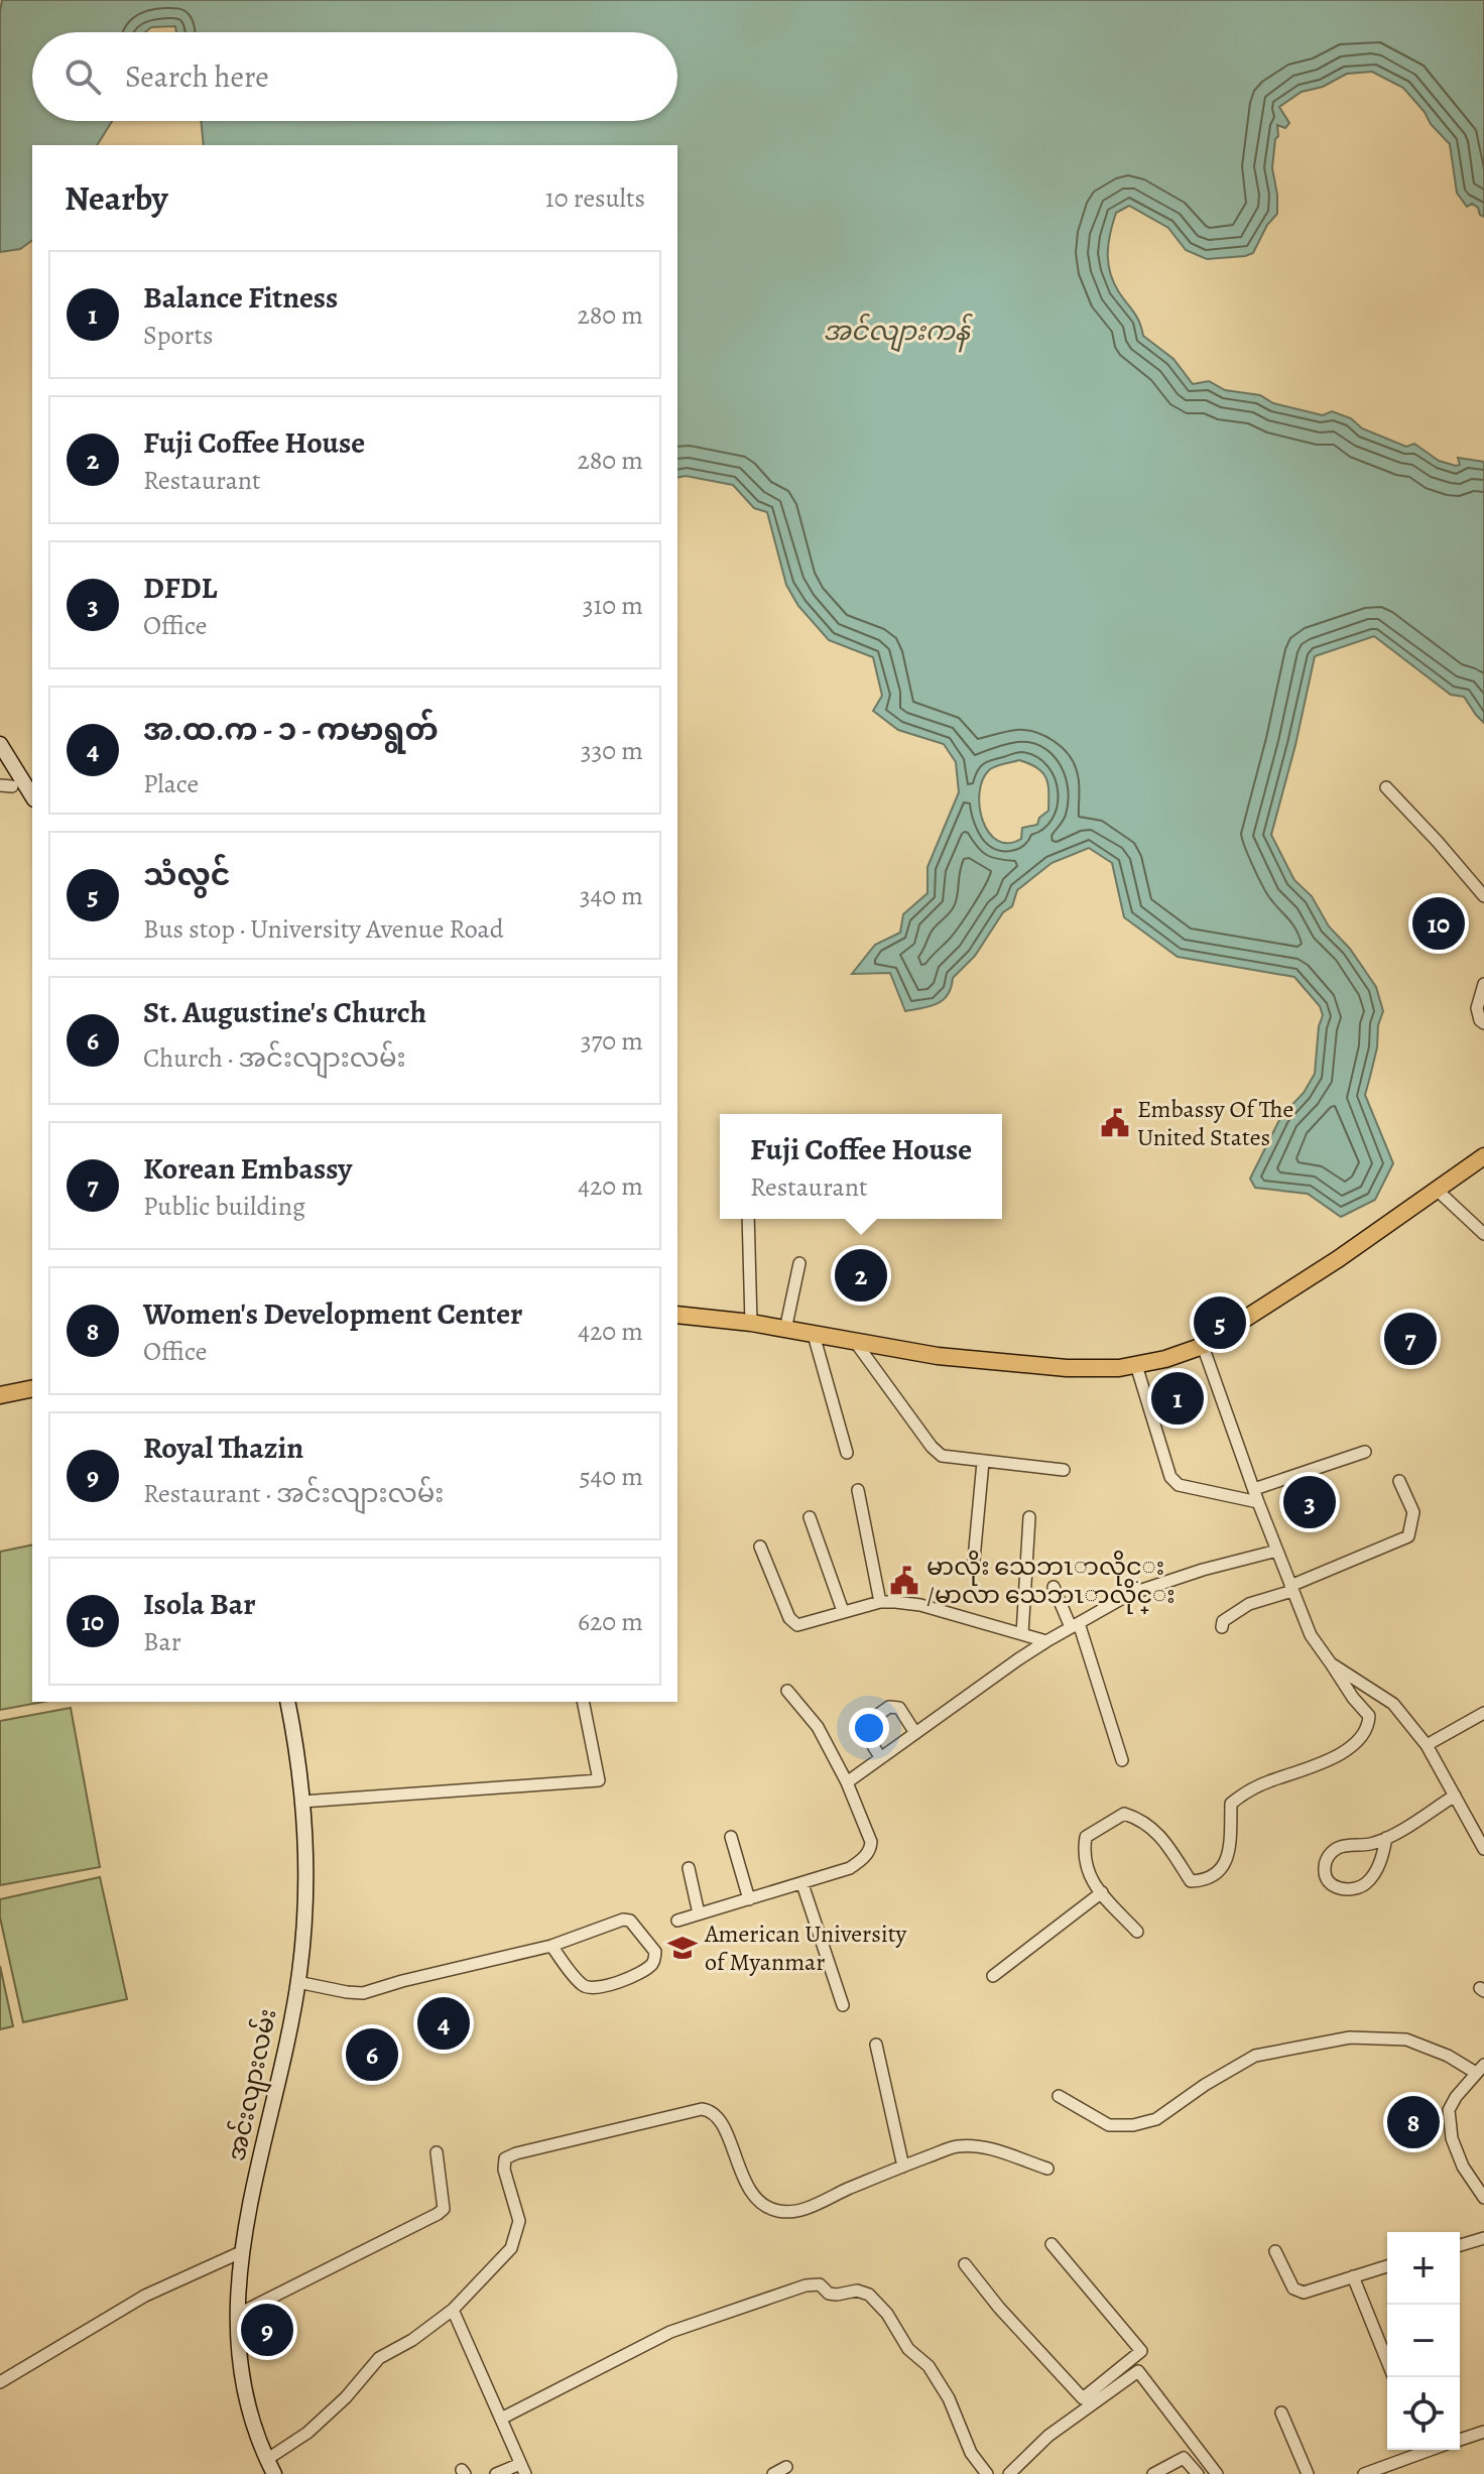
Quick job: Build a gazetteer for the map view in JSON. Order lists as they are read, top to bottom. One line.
{"streets":{"main road":["အင်းလျားလမ်း"]},"water":["အင်လျားကန်"],"places":{"public building":["Embassy Of The United States","မာလိုး သေဘၤာလိုင္း /မာလာ သေဘၤာလိုင္း"],"school or university":["American University of Myanmar"]},"page":{"search":"Search here","heading":["Nearby","10 results"],"list":[{"mark":"1","name":"Balance Fitness","note":"Sports","value":"280 m"},{"mark":"2","name":"Fuji Coffee House","note":"Restaurant","value":"280 m"},{"mark":"3","name":"DFDL","note":"Office","value":"310 m"},{"mark":"4","name":"အ.ထ.က - ၁ - ကမာရွတ်","note":"Place","value":"330 m"},{"mark":"5","name":"သံလွင်","note":"Bus stop · University Avenue Road","value":"340 m"},{"mark":"6","name":"St. Augustine's Church","note":"Church · အင်းလျားလမ်း","value":"370 m"},{"mark":"7","name":"Korean Embassy","note":"Public building","value":"420 m"},{"mark":"8","name":"Women's Development Center","note":"Office","value":"420 m"},{"mark":"9","name":"Royal Thazin","note":"Restaurant · အင်းလျားလမ်း","value":"540 m"},{"mark":"10","name":"Isola Bar","note":"Bar","value":"620 m"}],"pins":["10","2","5","7","1","3","4","6","8","9"],"popup":["Fuji Coffee House","Restaurant"],"map_buttons":["+","−"]}}
